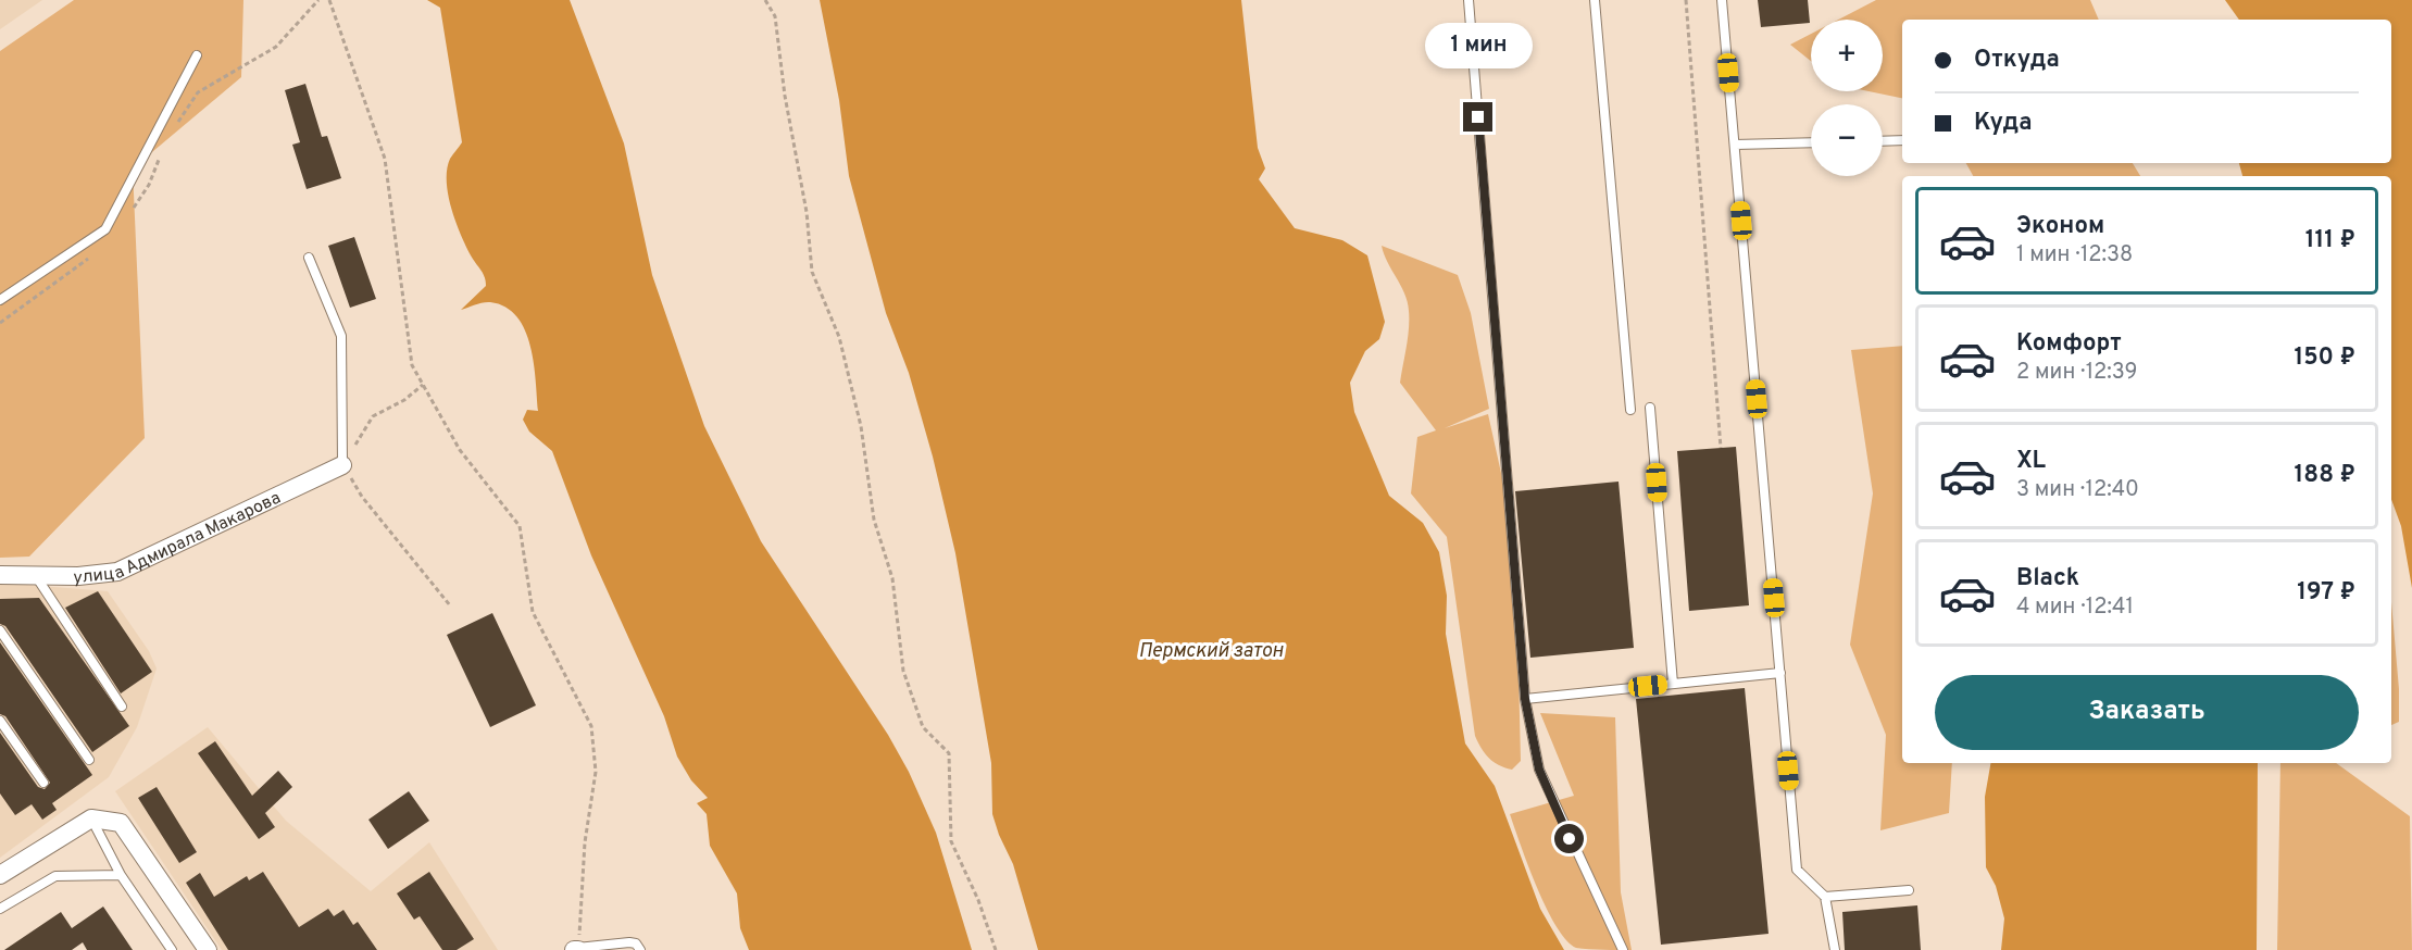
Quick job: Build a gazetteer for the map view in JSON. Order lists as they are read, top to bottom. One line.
{"streets":{"street":["улица Адмирала Макарова"]},"water":["Пермский затон"],"page":{"map_buttons":["+","−"],"banner":["Откуда","Куда"],"bubble":"1 мин","list":[{"name":"Эконом","note":"1 мин · 12:38","value":"111 ₽"},{"name":"Комфорт","note":"2 мин · 12:39","value":"150 ₽"},{"name":"XL","note":"3 мин · 12:40","value":"188 ₽"},{"name":"Black","note":"4 мин · 12:41","value":"197 ₽"}],"buttons":"Заказать"}}
